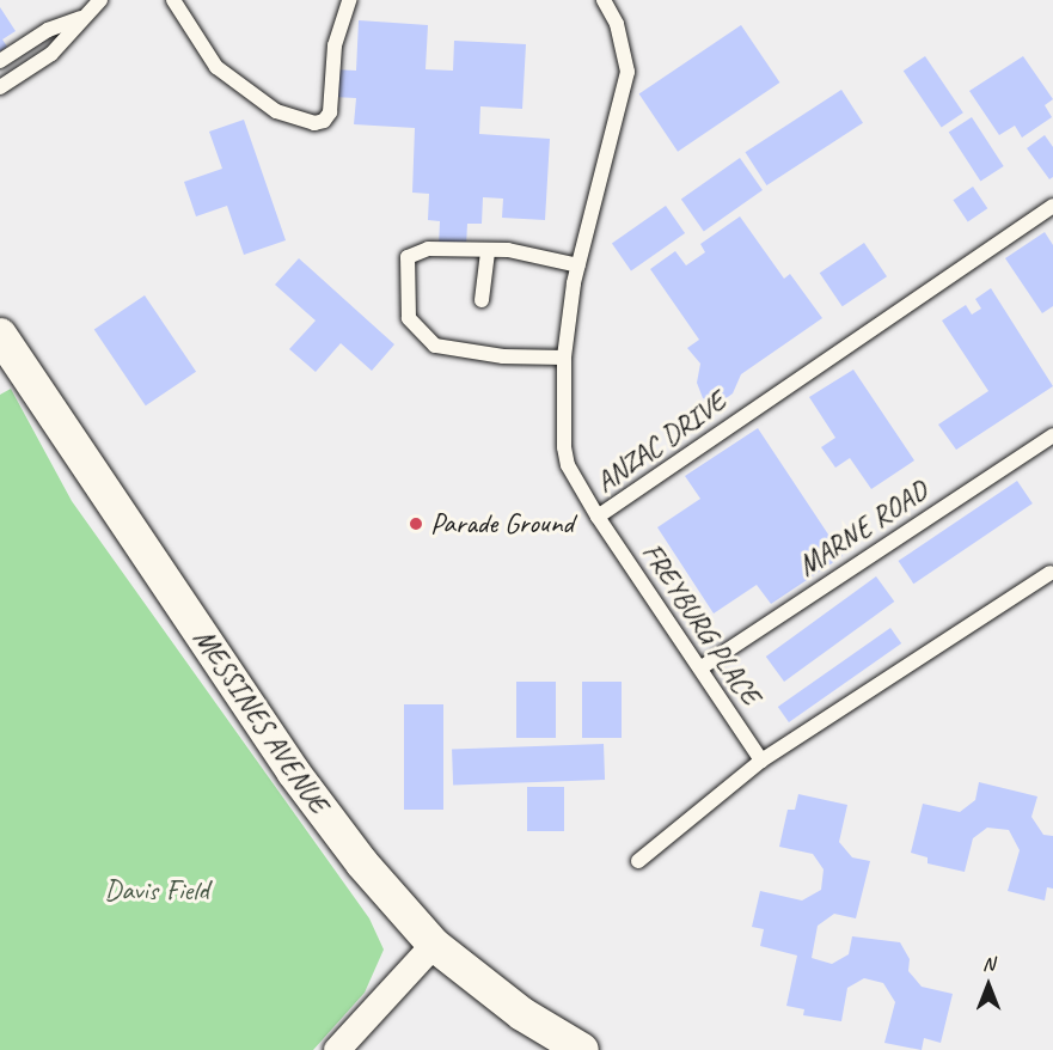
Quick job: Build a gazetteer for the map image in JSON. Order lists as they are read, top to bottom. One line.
{"streets":{"street":["MESSINES AVENUE"],"lane":["ANZAC DRIVE","MARNE ROAD","FREYBURG PLACE"]},"crossings":[["ANZAC DRIVE","FREYBURG PLACE"],["MARNE ROAD","FREYBURG PLACE"]],"parks":["Davis Field"],"places":["Parade Ground"],"north":"top"}
